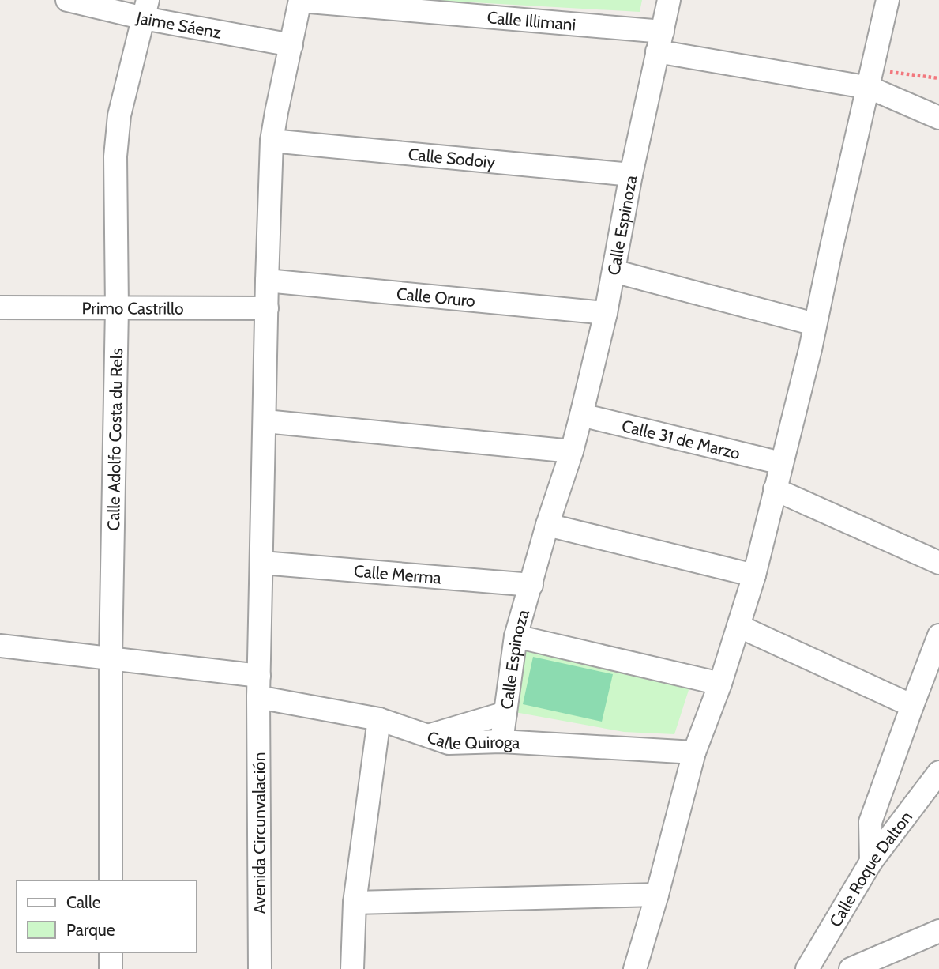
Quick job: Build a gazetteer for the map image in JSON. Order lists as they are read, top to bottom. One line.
{"streets":{"street":["Calle Illimani","Jaime Sáenz","Calle Sodoiy","Calle Espinoza","Calle Oruro","Primo Castrillo","Calle 31 de Marzo","Calle Adolfo Costa du Rels","Calle Merma","Calle Quiroga","Avenida Circunvalación","Calle Roque Dalton"]},"crossings":[["Calle Illimani","Calle Espinoza"],["Calle Illimani","Avenida Circunvalación"],["Jaime Sáenz","Calle Adolfo Costa du Rels"],["Jaime Sáenz","Avenida Circunvalación"],["Calle Sodoiy","Calle Espinoza"],["Calle Sodoiy","Avenida Circunvalación"],["Calle Espinoza","Calle Oruro"],["Calle Espinoza","Calle 31 de Marzo"],["Calle Espinoza","Calle Merma"],["Calle Espinoza","Calle Quiroga"],["Calle Oruro","Avenida Circunvalación"],["Primo Castrillo","Calle Adolfo Costa du Rels"],["Primo Castrillo","Avenida Circunvalación"],["Calle Adolfo Costa du Rels","Calle Quiroga"],["Calle Merma","Avenida Circunvalación"],["Calle Quiroga","Avenida Circunvalación"]],"legend":["Calle","Parque"]}
